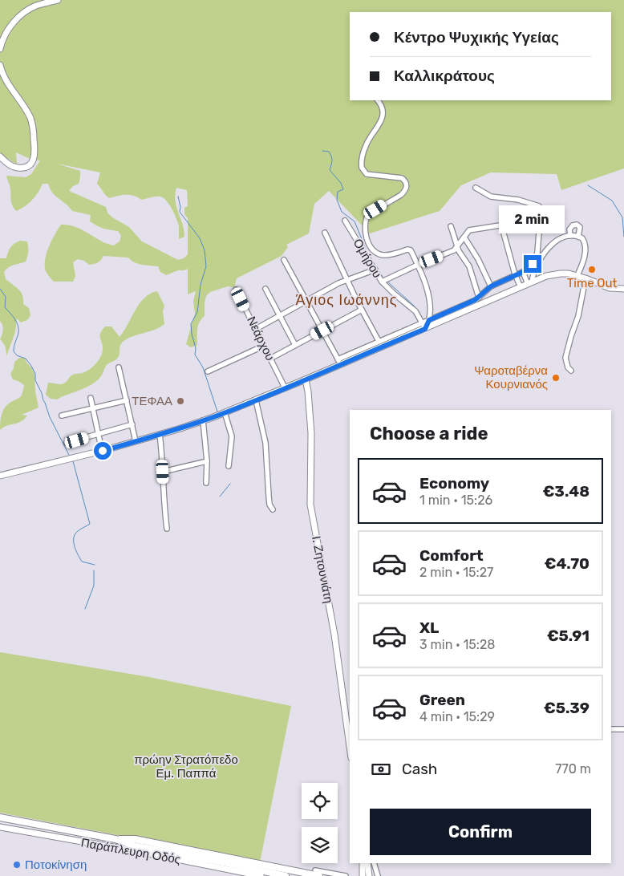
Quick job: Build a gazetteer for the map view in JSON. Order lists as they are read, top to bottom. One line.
{"streets":{"street":["Ομήρου","Νεάρχου","Ι. Ζητουνιάτη","Παράπλευρη Οδός"]},"districts":["Άγιος Ιωάννης"],"parks":["πρώην Στρατόπεδο Εμ. Παππά"],"places":["Time Out","Ψαροταβέρνα Κουρνιανός","ΤΕΦΑΑ","Ποτοκίνηση"],"page":{"banner":["Κέντρο Ψυχικής Υγείας","Καλλικράτους"],"bubble":"2 min","heading":"Choose a ride","list":[{"name":"Economy","note":"1 min · 15:26","value":"€3.48"},{"name":"Comfort","note":"2 min · 15:27","value":"€4.70"},{"name":"XL","note":"3 min · 15:28","value":"€5.91"},{"name":"Green","note":"4 min · 15:29","value":"€5.39"}],"pay":["Cash","770 m"],"buttons":"Confirm"}}
